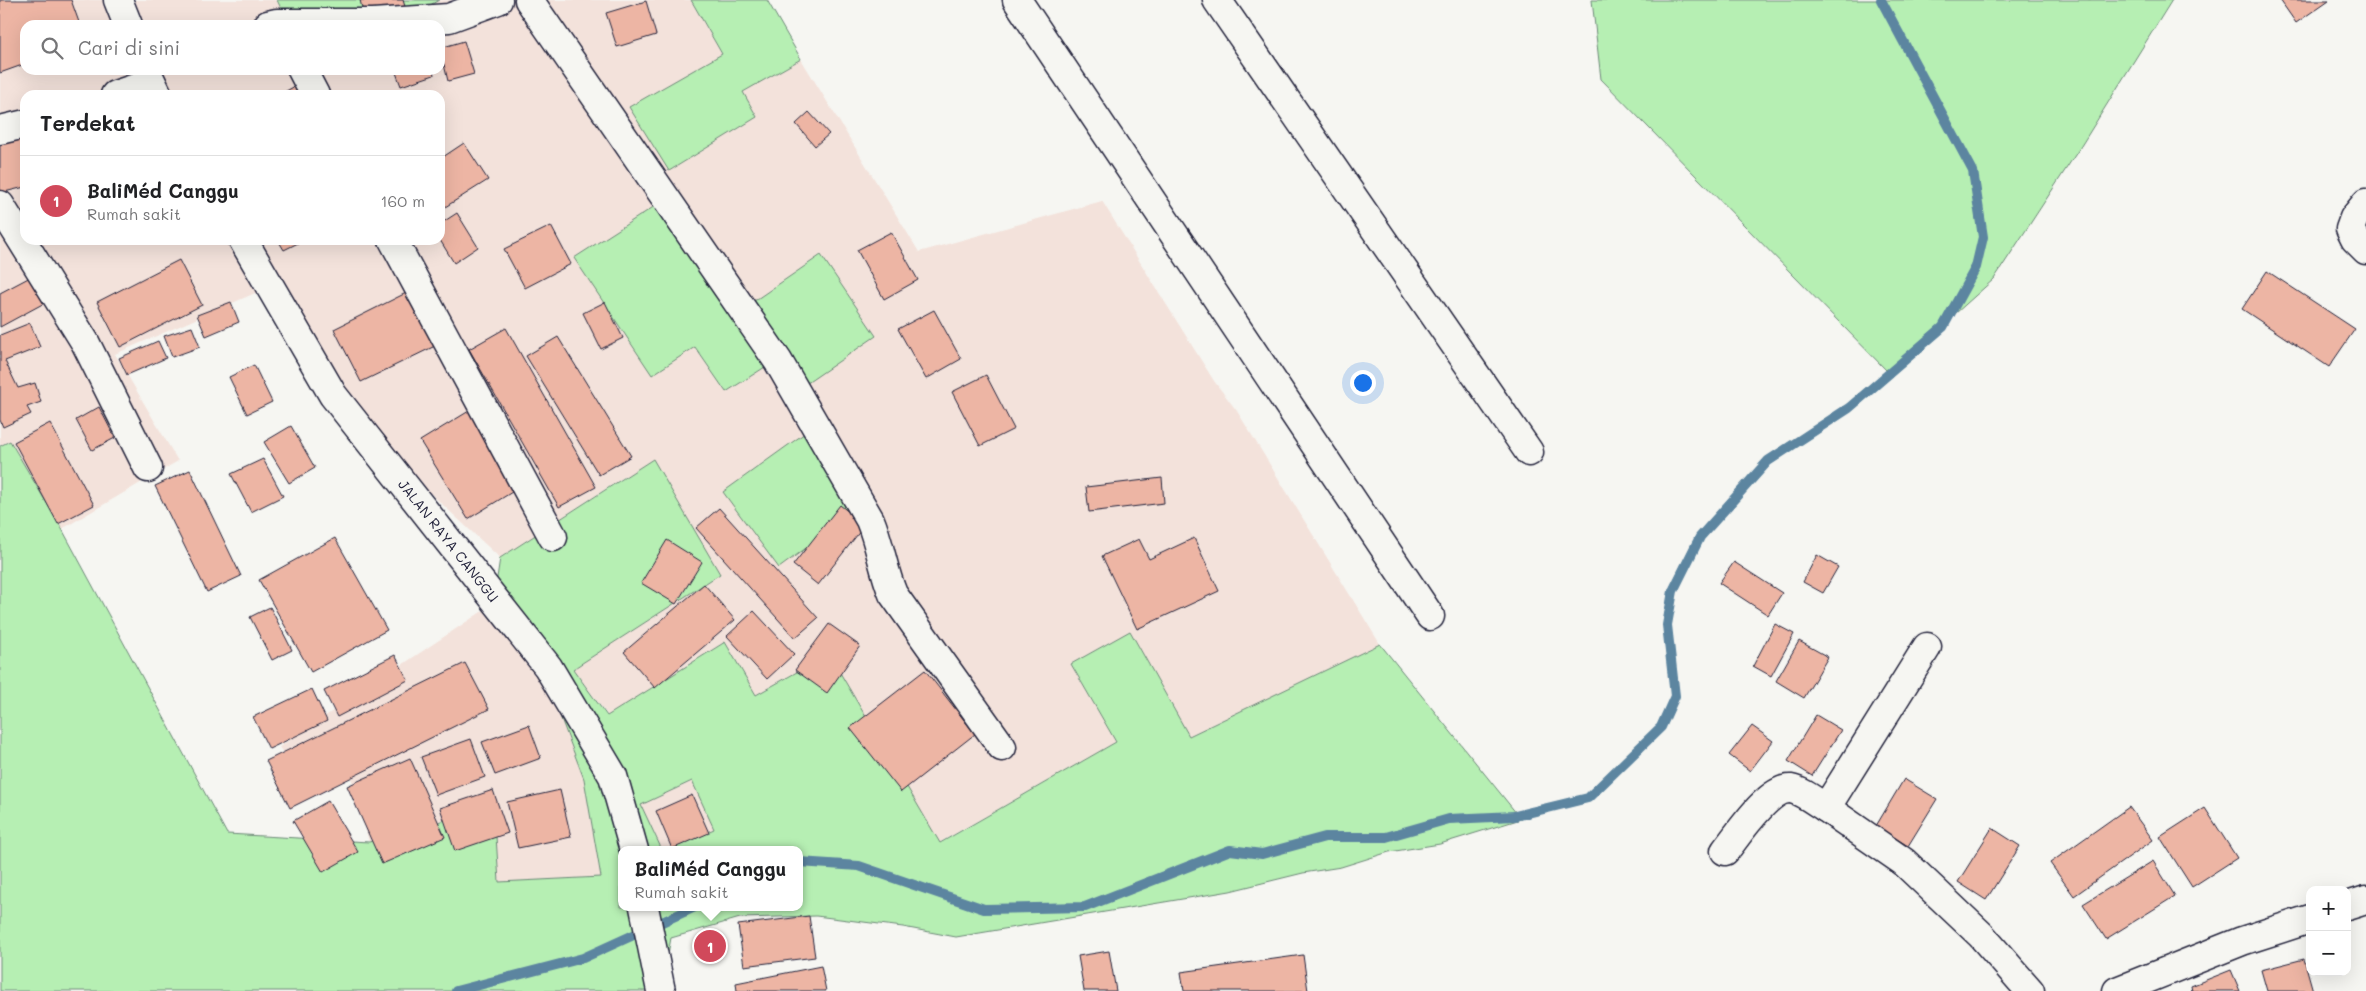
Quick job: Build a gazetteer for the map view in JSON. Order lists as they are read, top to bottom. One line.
{"streets":{"street":["JALAN RAYA CANGGU"]},"page":{"search":"Cari di sini","heading":"Terdekat","list":[{"mark":"1","name":"BaliMéd Canggu","note":"Rumah sakit","value":"160 m"}],"popup":["BaliMéd Canggu","Rumah sakit"],"map_buttons":["+","−"],"pins":"1"}}
